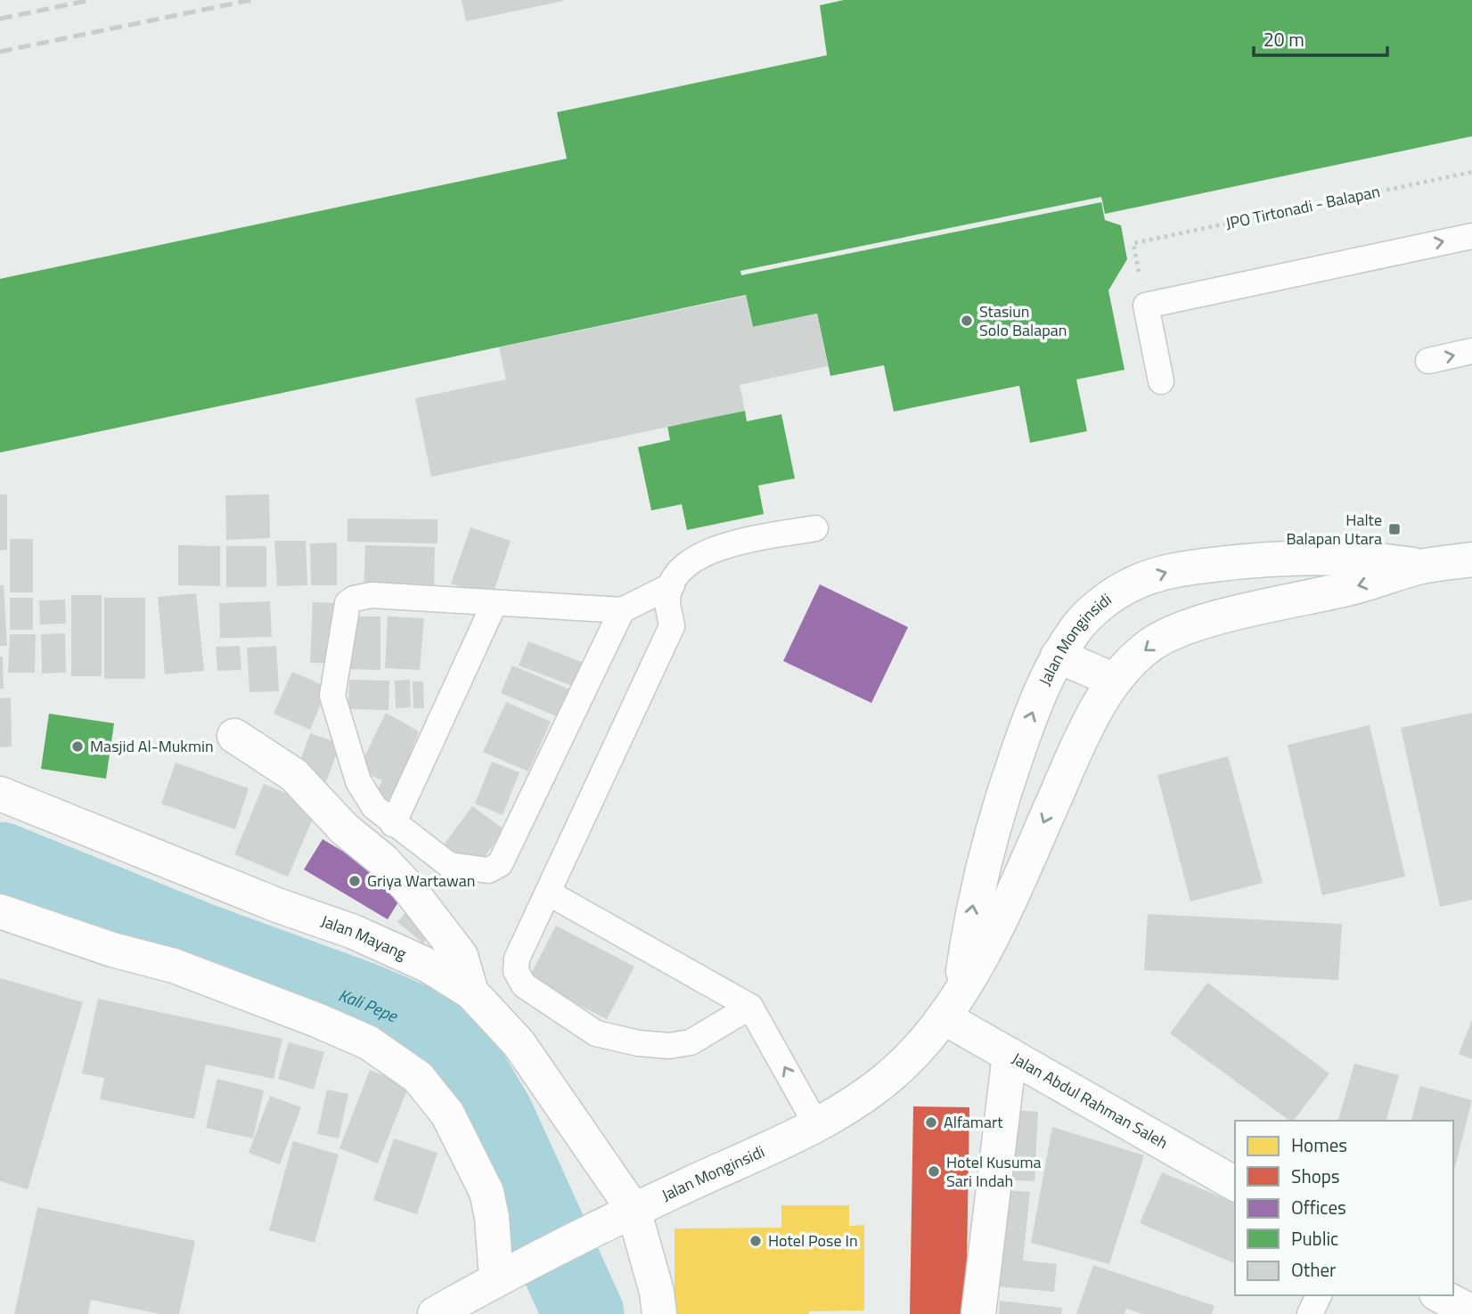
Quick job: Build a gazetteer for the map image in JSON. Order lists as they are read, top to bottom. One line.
{"streets":{"street":["Jalan Monginsidi","Jalan Mayang","Jalan Abdul Rahman Saleh"],"path":["JPO Tirtonadi - Balapan"]},"crossings":[["Jalan Monginsidi","Jalan Mayang"],["Jalan Monginsidi","Jalan Abdul Rahman Saleh"]],"water":["Kali Pepe"],"places":{"other":["Stasiun Solo Balapan","Masjid Al-Mukmin","Griya Wartawan","Alfamart","Hotel Kusuma Sari Indah","Hotel Pose In"],"transit":["Halte Balapan Utara"]},"legend":["Homes","Shops","Offices","Public","Other"],"scale_bar":"20 m"}
